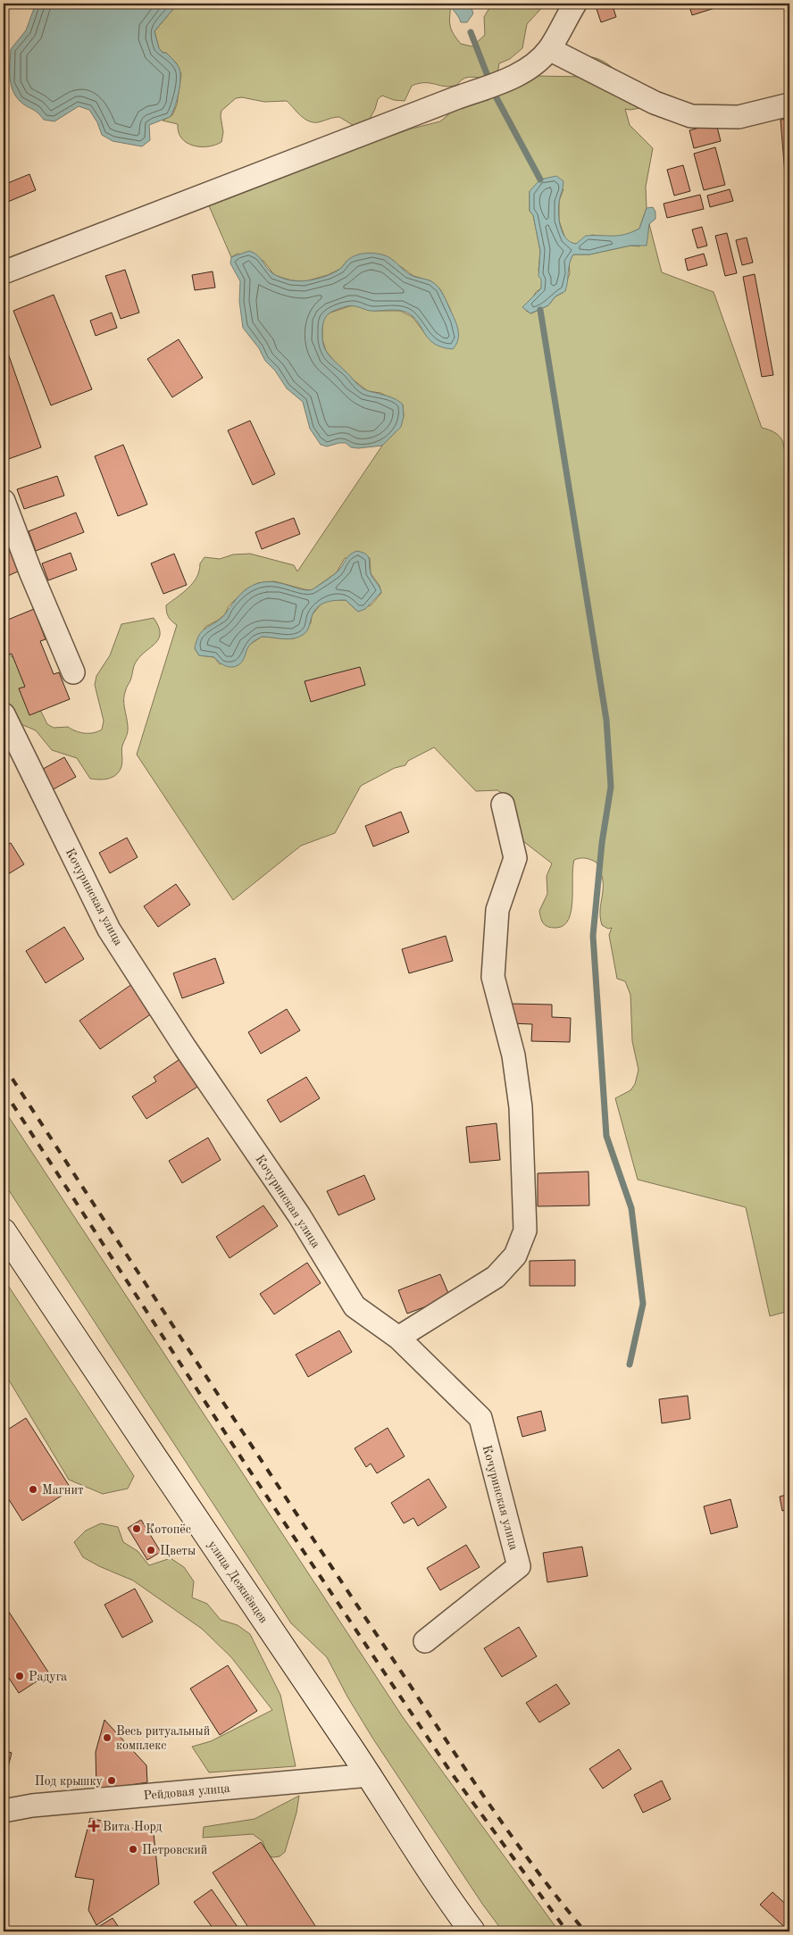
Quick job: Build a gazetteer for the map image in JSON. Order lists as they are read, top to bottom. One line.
{"streets":{"main road":["улица Дежнёвцев"],"street":["Кочуринская улица","Рейдовая улица"]},"crossings":[["улица Дежнёвцев","Рейдовая улица"]],"places":{"other":["Магнит","Котопёс","Цветы","Радуга","Весь ритуальный комплекс","Под крышку","Петровский"],"health":["Вита Норд"]}}
